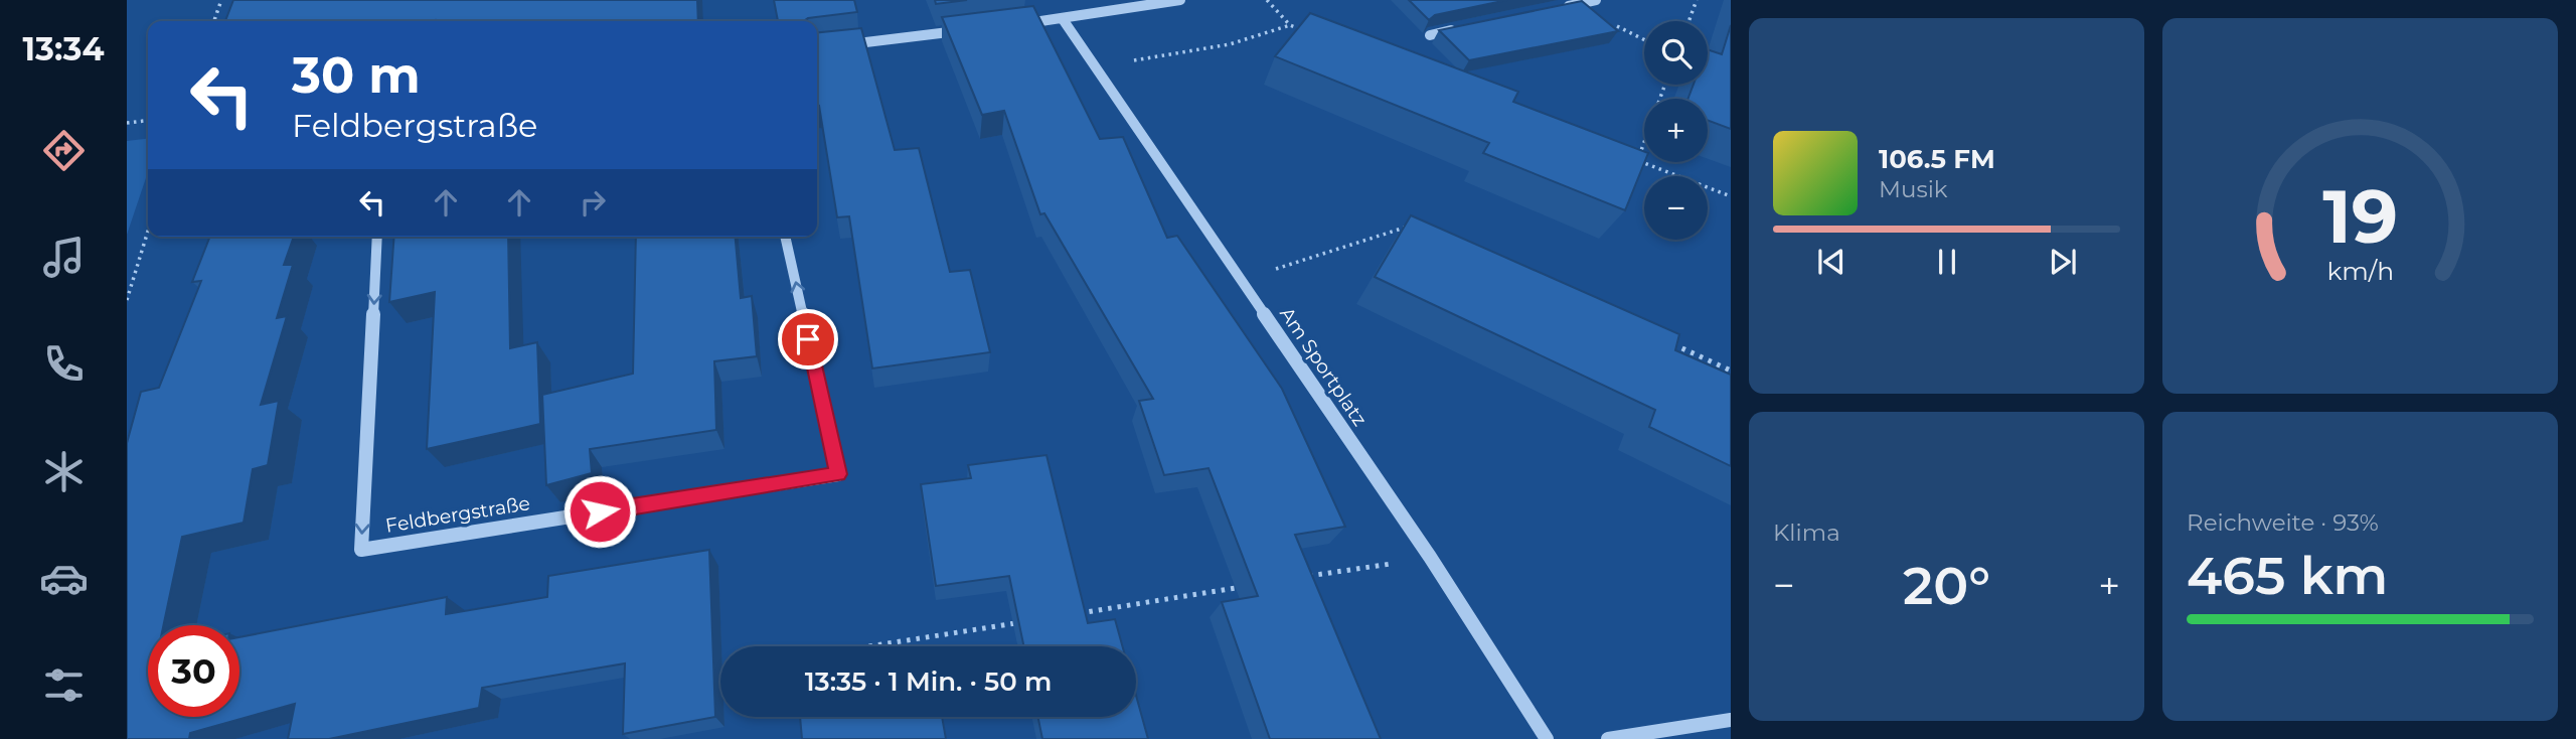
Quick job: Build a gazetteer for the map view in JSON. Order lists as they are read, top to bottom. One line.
{"streets":{"street":["Am Sportplatz","Feldbergstraße"]},"page":{"tabs":"13:34","map_buttons":["+","−"],"turn":["30 m","Feldbergstraße"],"song":["106.5 FM","Musik"],"tile":["Klima",["Reichweite · 93%","465 km"]],"heat":["−","20°","+"],"limit":"30","trip":"13:35 · 1 Min. · 50 m","gauge":["19","km/h"]}}
